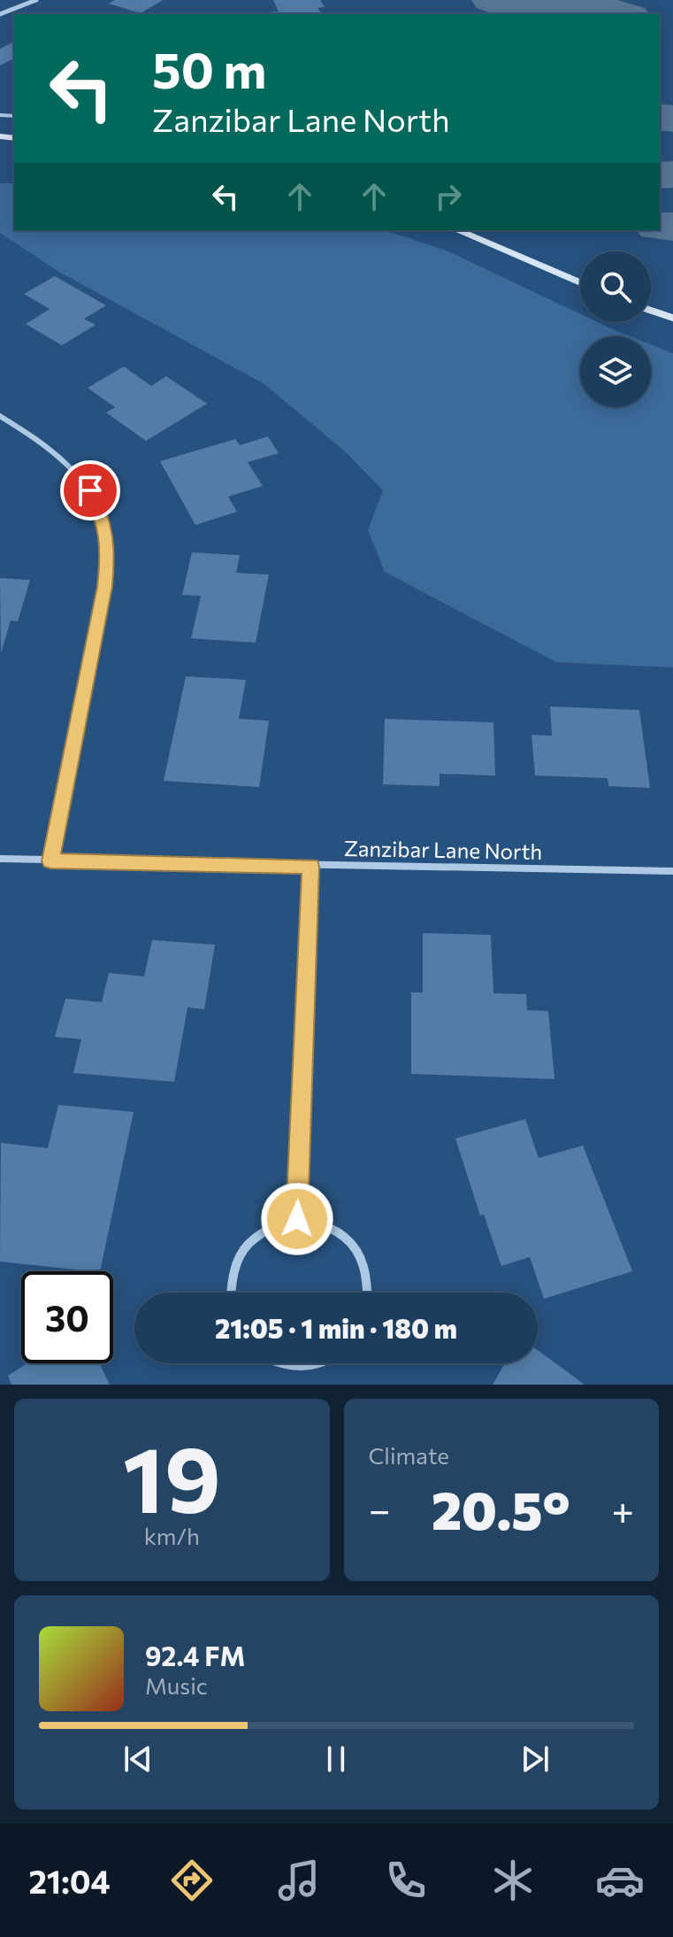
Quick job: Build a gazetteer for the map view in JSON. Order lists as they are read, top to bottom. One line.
{"streets":{"street":["Zanzibar Lane North"]},"page":{"turn":["50 m","Zanzibar Lane North"],"limit":"30","trip":"21:05 · 1 min · 180 m","tile":[["19","km/h"],"Climate"],"heat":["−","20.5°","+"],"song":["92.4 FM","Music"],"tabs":"21:04"}}
